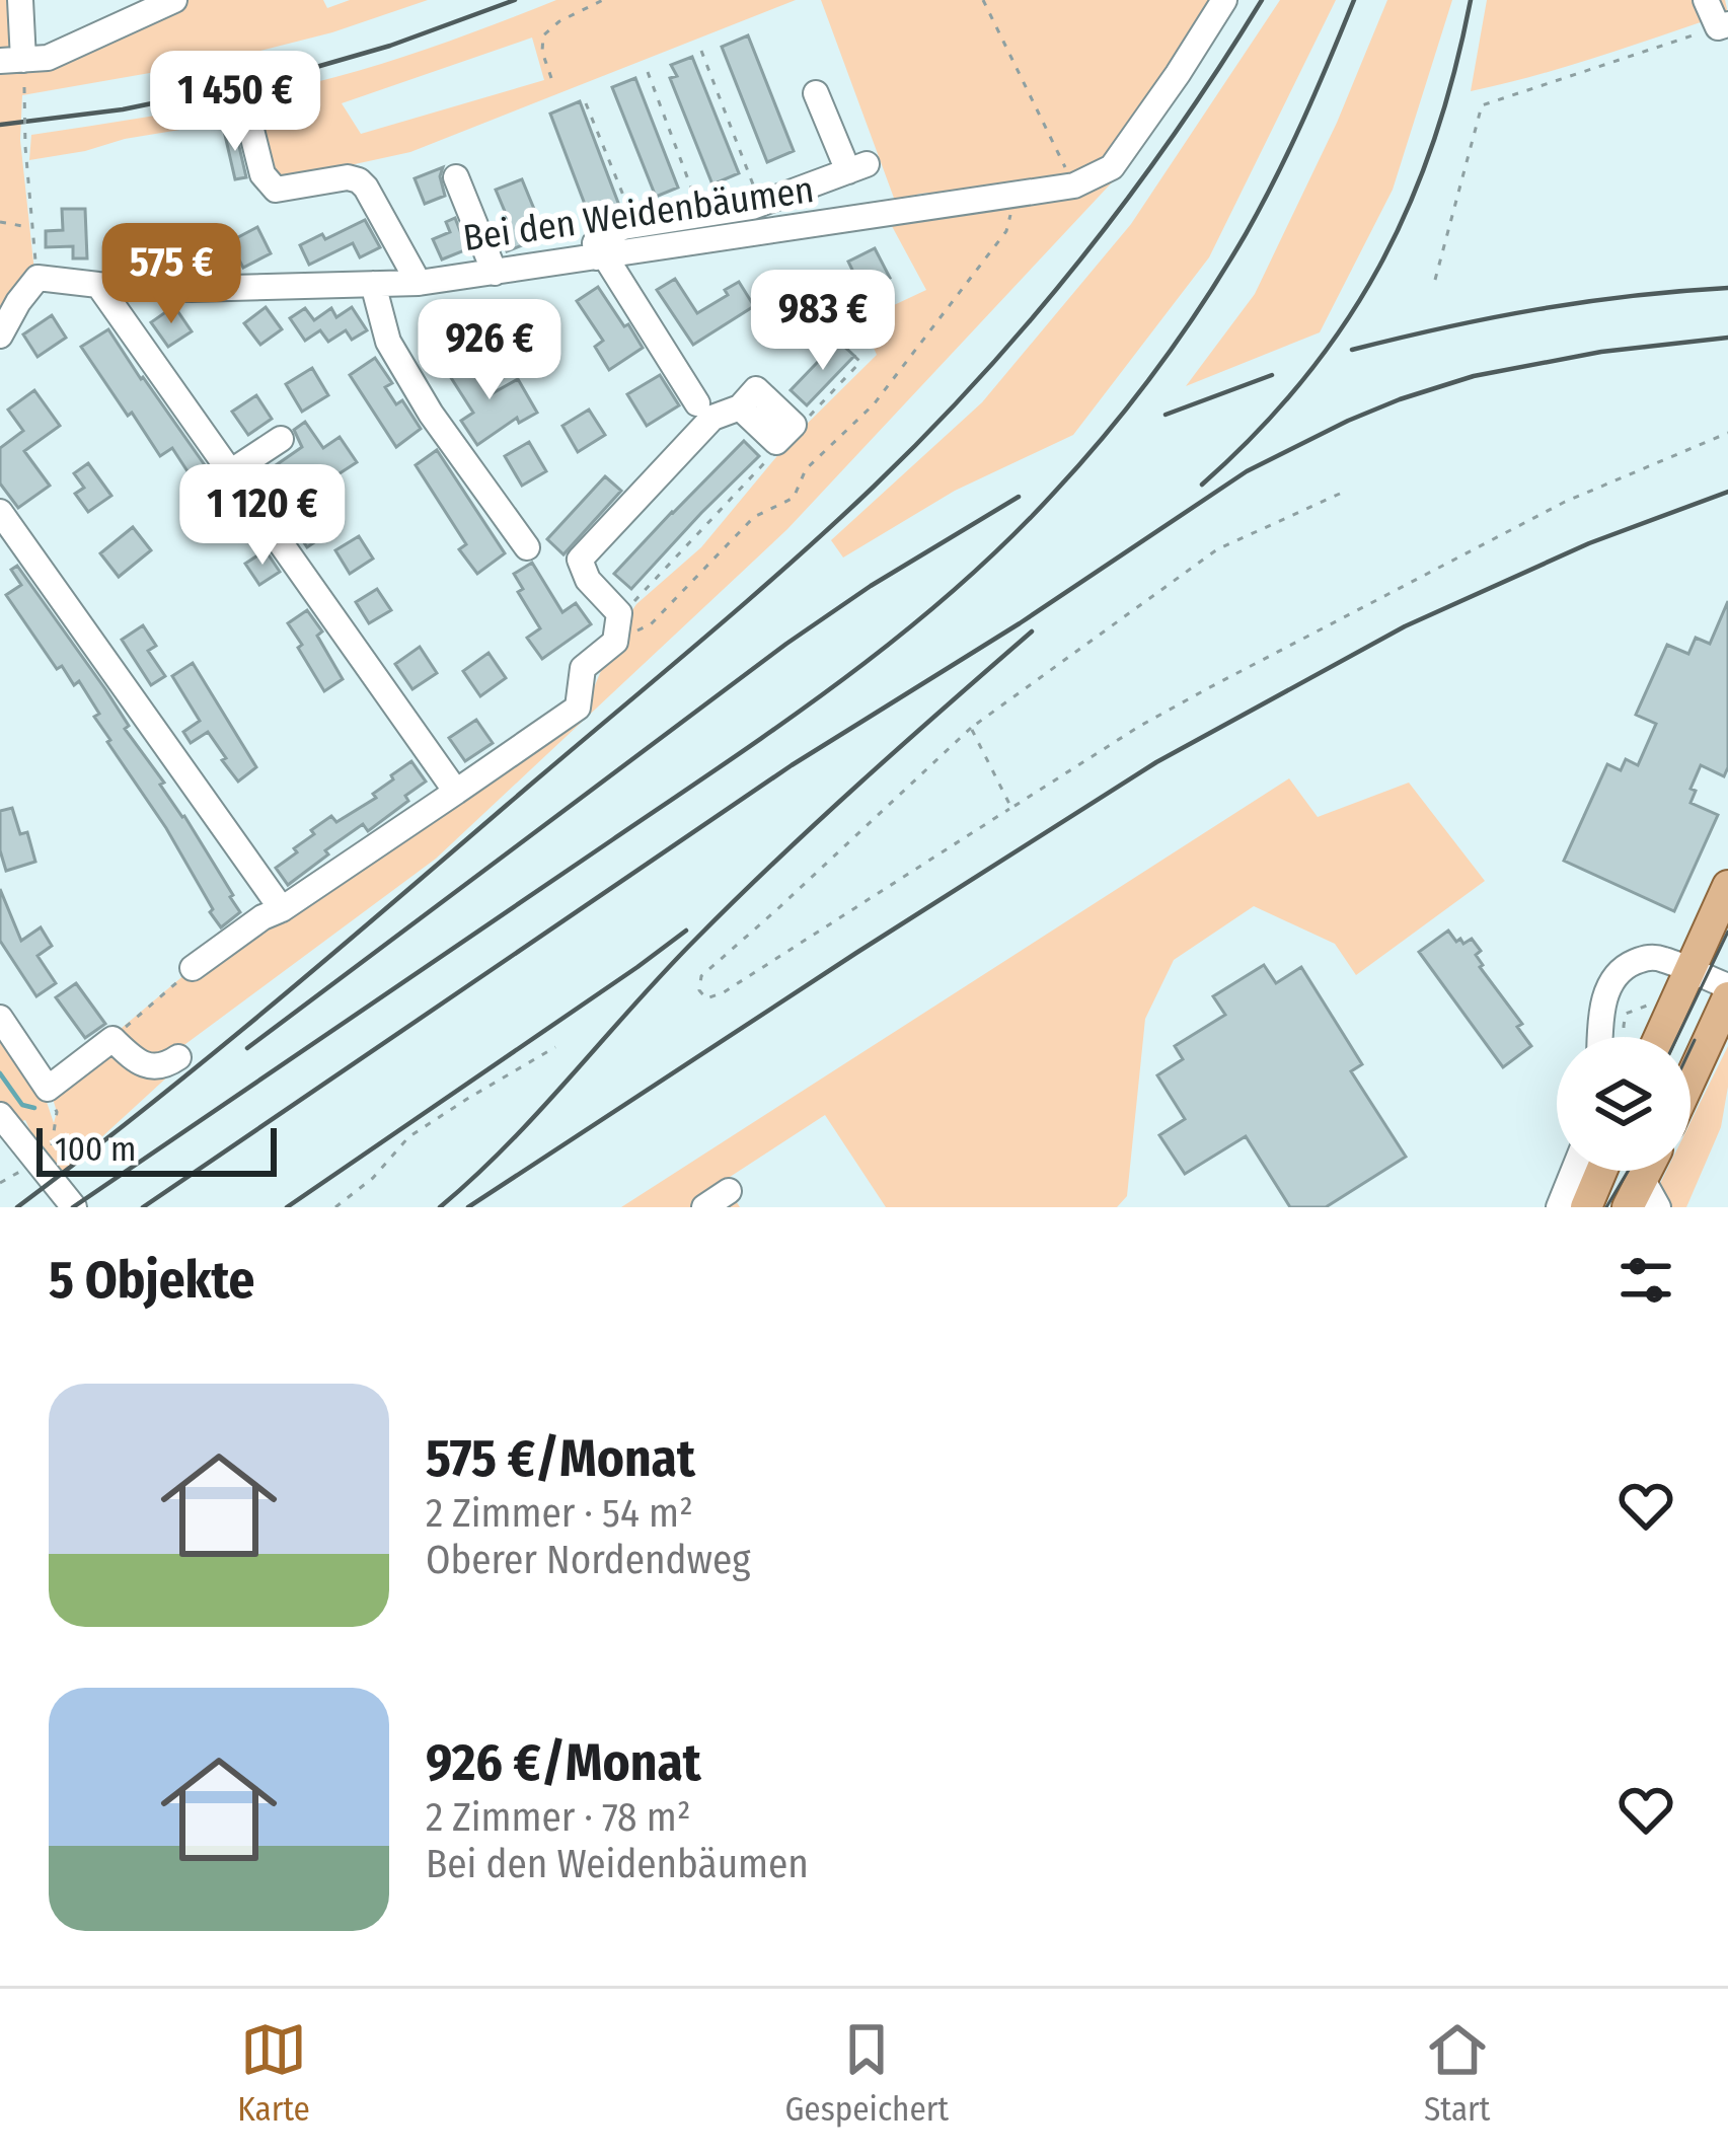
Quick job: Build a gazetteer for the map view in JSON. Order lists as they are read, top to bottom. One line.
{"streets":{"street":["Bei den Weidenbäumen"]},"scale_bar":"100 m","page":{"price":["1 450 €","575 €","983 €","926 €","1 120 €"],"scale":"100 m","heading":"5 Objekte","list":[{"name":"575 €/Monat","note":"2 Zimmer · 54 m² · Oberer Nordendweg"},{"name":"926 €/Monat","note":"2 Zimmer · 78 m² · Bei den Weidenbäumen"}],"tabs":["Karte","Gespeichert","Start"]}}
